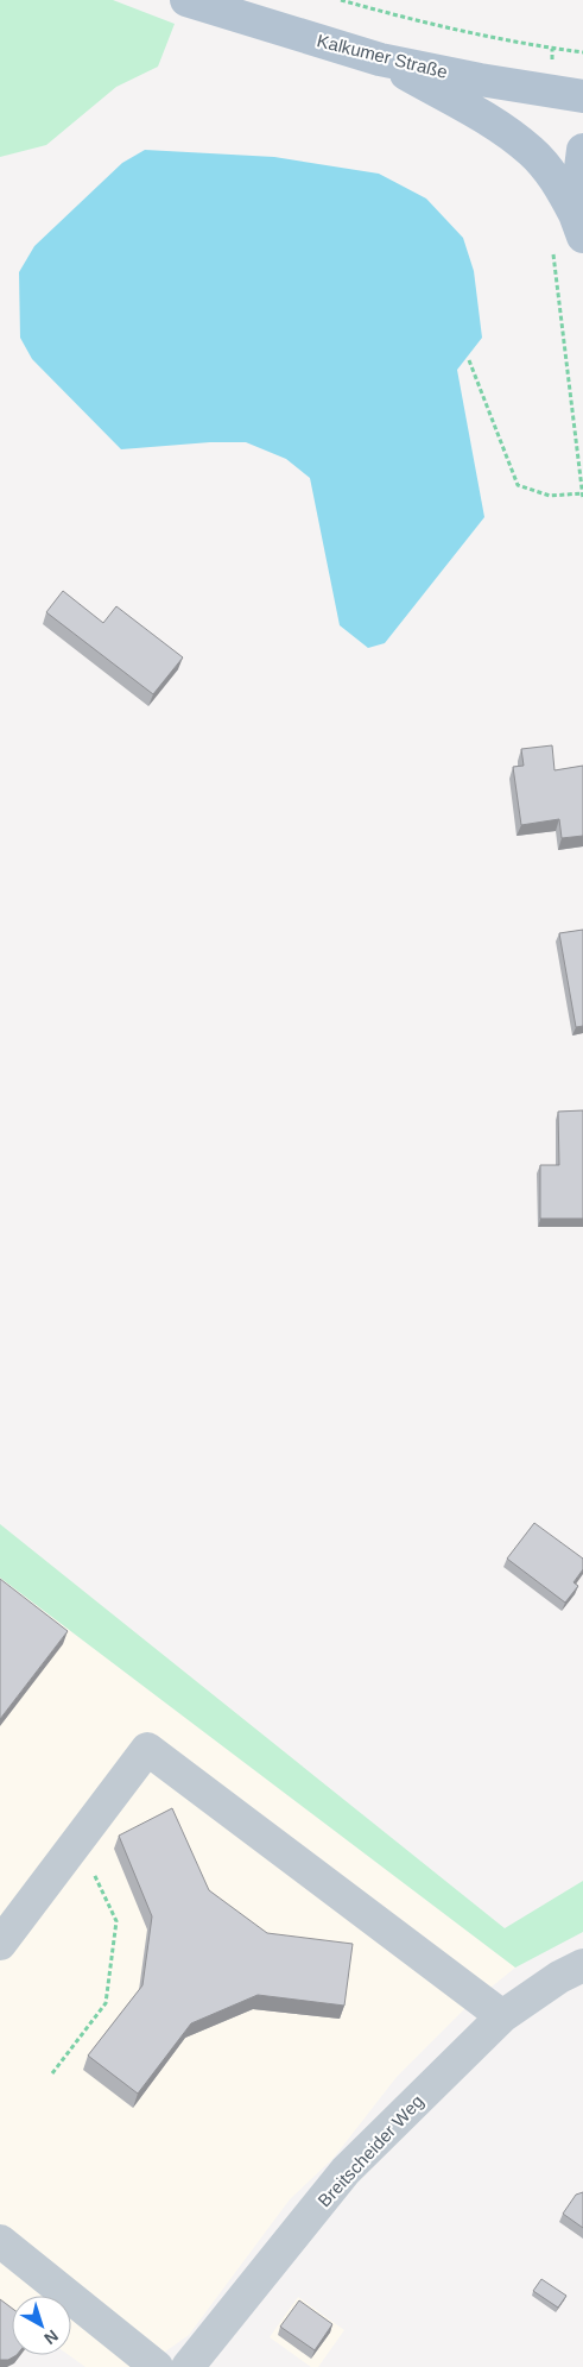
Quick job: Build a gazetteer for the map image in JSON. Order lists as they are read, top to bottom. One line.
{"streets":{"main road":["Kalkumer Straße"],"street":["Breitscheider Weg"]},"north":"bottom right"}
